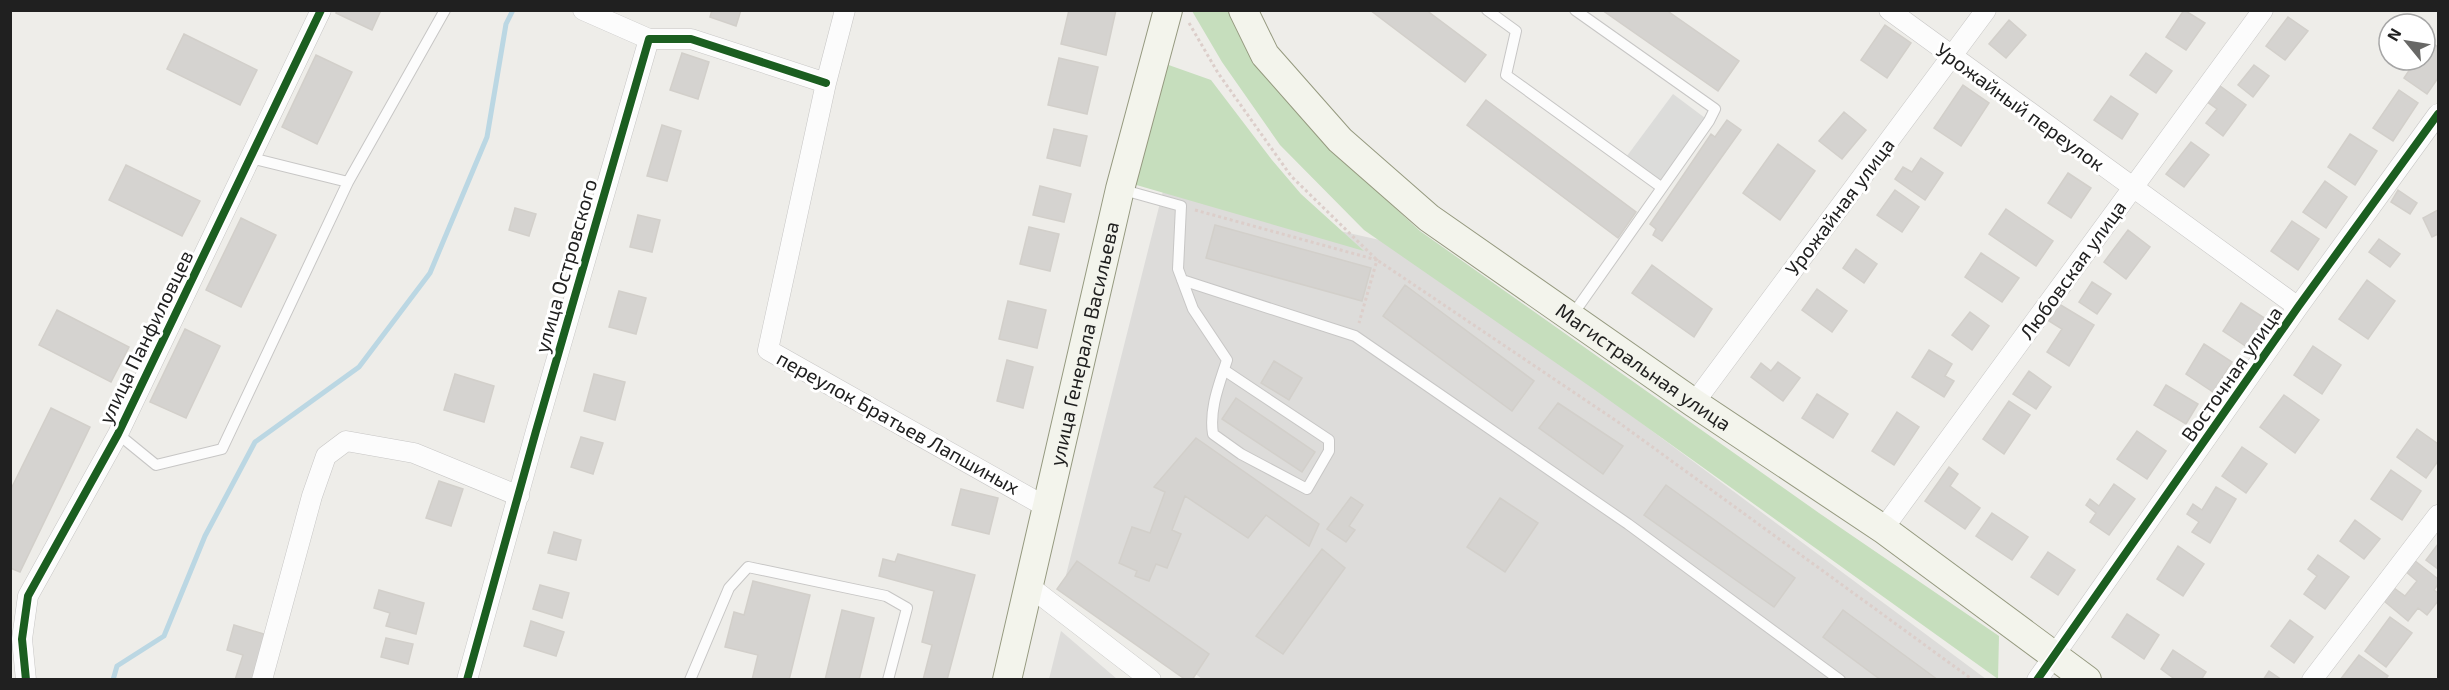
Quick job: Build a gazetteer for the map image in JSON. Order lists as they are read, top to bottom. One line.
{"streets":{"main road":["улица Генерала Васильева","Магистральная улица"],"street":["Урожайный переулок","Урожайная улица","улица Островского","Любовская улица","улица Панфиловцев","Восточная улица","переулок Братьев Лапшиных"]},"crossings":[["Урожайный переулок","Урожайная улица"],["Урожайный переулок","Любовская улица"],["Урожайный переулок","Восточная улица"],["Урожайная улица","Магистральная улица"],["Любовская улица","Магистральная улица"],["улица Генерала Васильева","переулок Братьев Лапшиных"],["Магистральная улица","Восточная улица"]],"north":"top left"}
